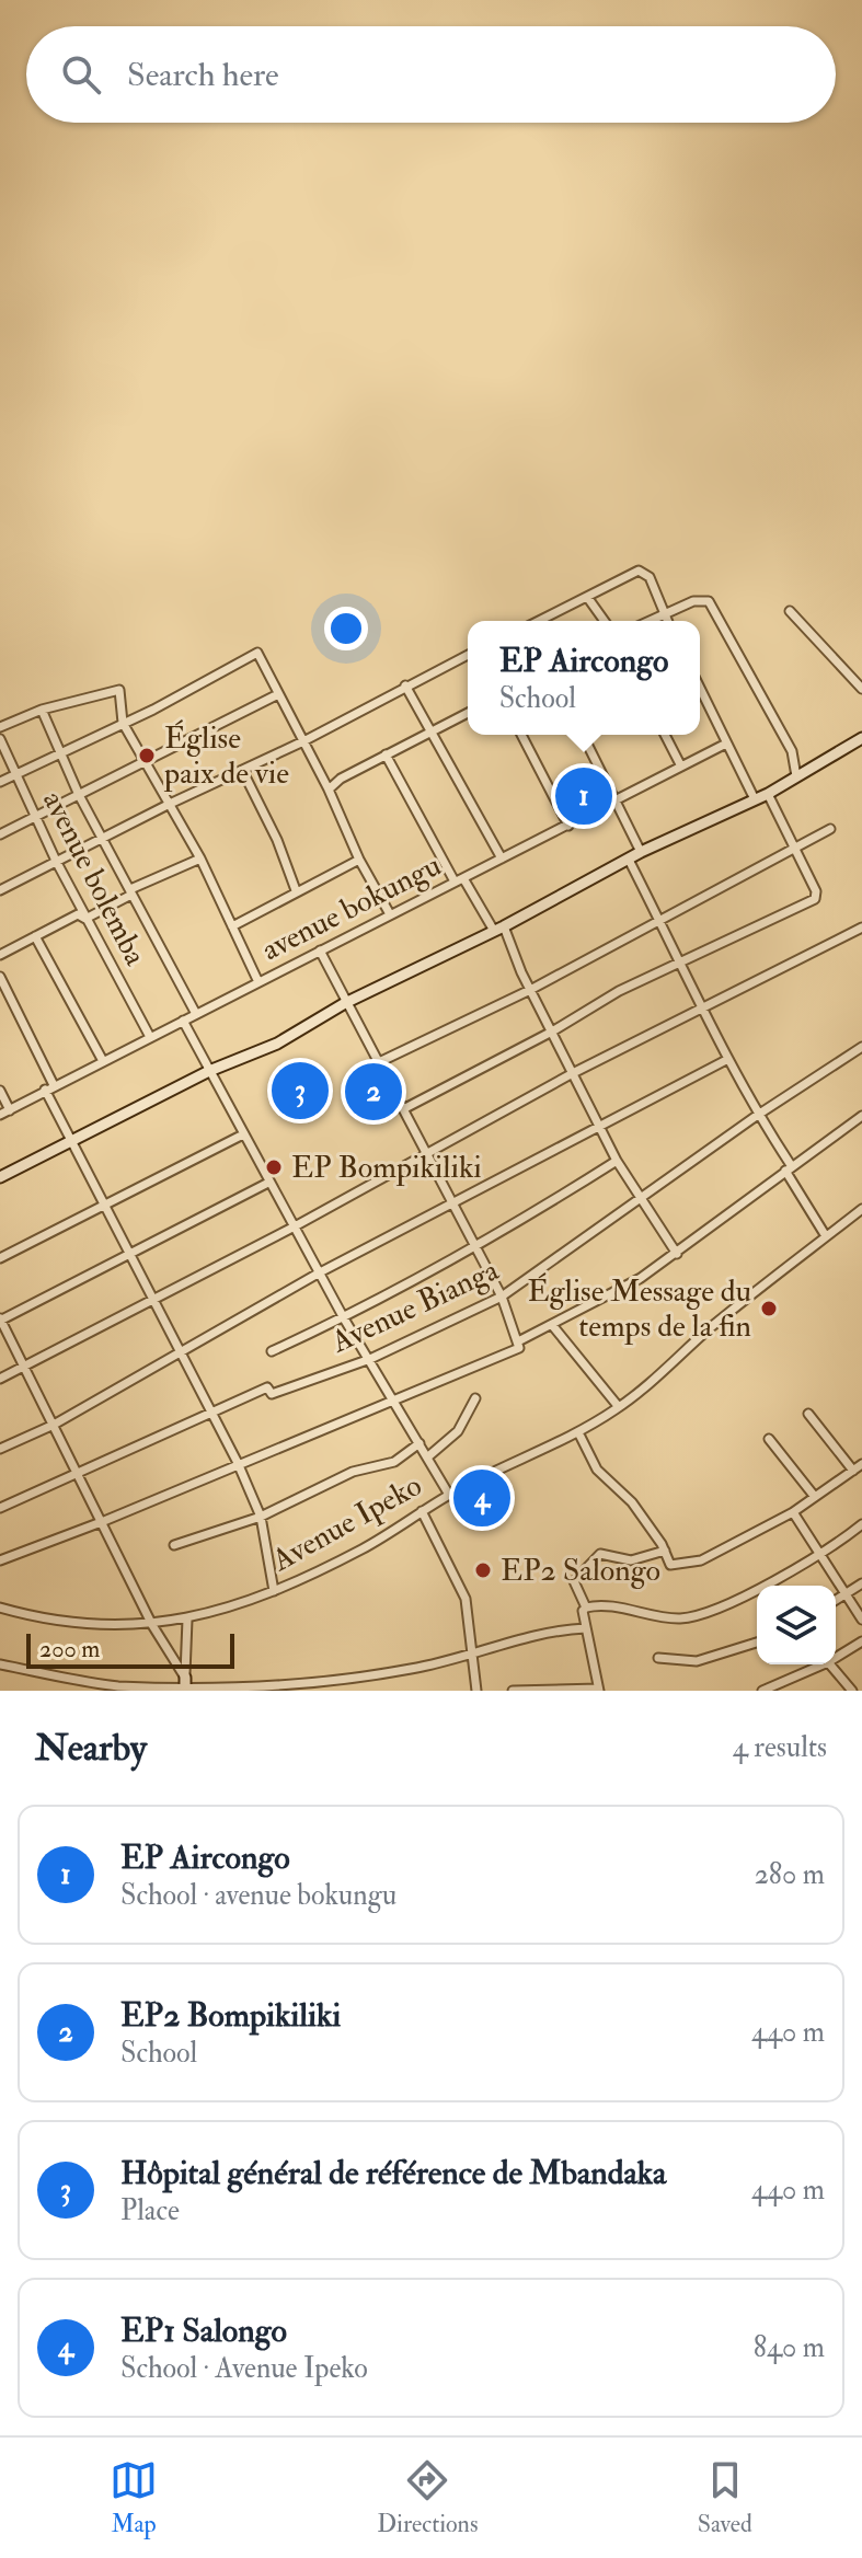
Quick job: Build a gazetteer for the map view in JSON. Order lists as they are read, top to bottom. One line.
{"streets":{"street":["avenue bolemba","avenue bokungu","Avenue Bianga","Avenue Ipeko"]},"crossings":[["avenue bolemba","avenue bokungu"]],"places":["Église paix de vie","EP Bompikiliki","Église Message du temps de la fin","EP2 Salongo"],"scale_bar":"200 m","page":{"search":"Search here","popup":["EP Aircongo","School"],"pins":["1","3","2","4"],"scale":"200 m","heading":["Nearby","4 results"],"list":[{"mark":"1","name":"EP Aircongo","note":"School · avenue bokungu","value":"280 m"},{"mark":"2","name":"EP2 Bompikiliki","note":"School","value":"440 m"},{"mark":"3","name":"Hôpital général de référence de Mbandaka","note":"Place","value":"440 m"},{"mark":"4","name":"EP1 Salongo","note":"School · Avenue Ipeko","value":"840 m"}],"nav":["Map","Directions","Saved"]}}
